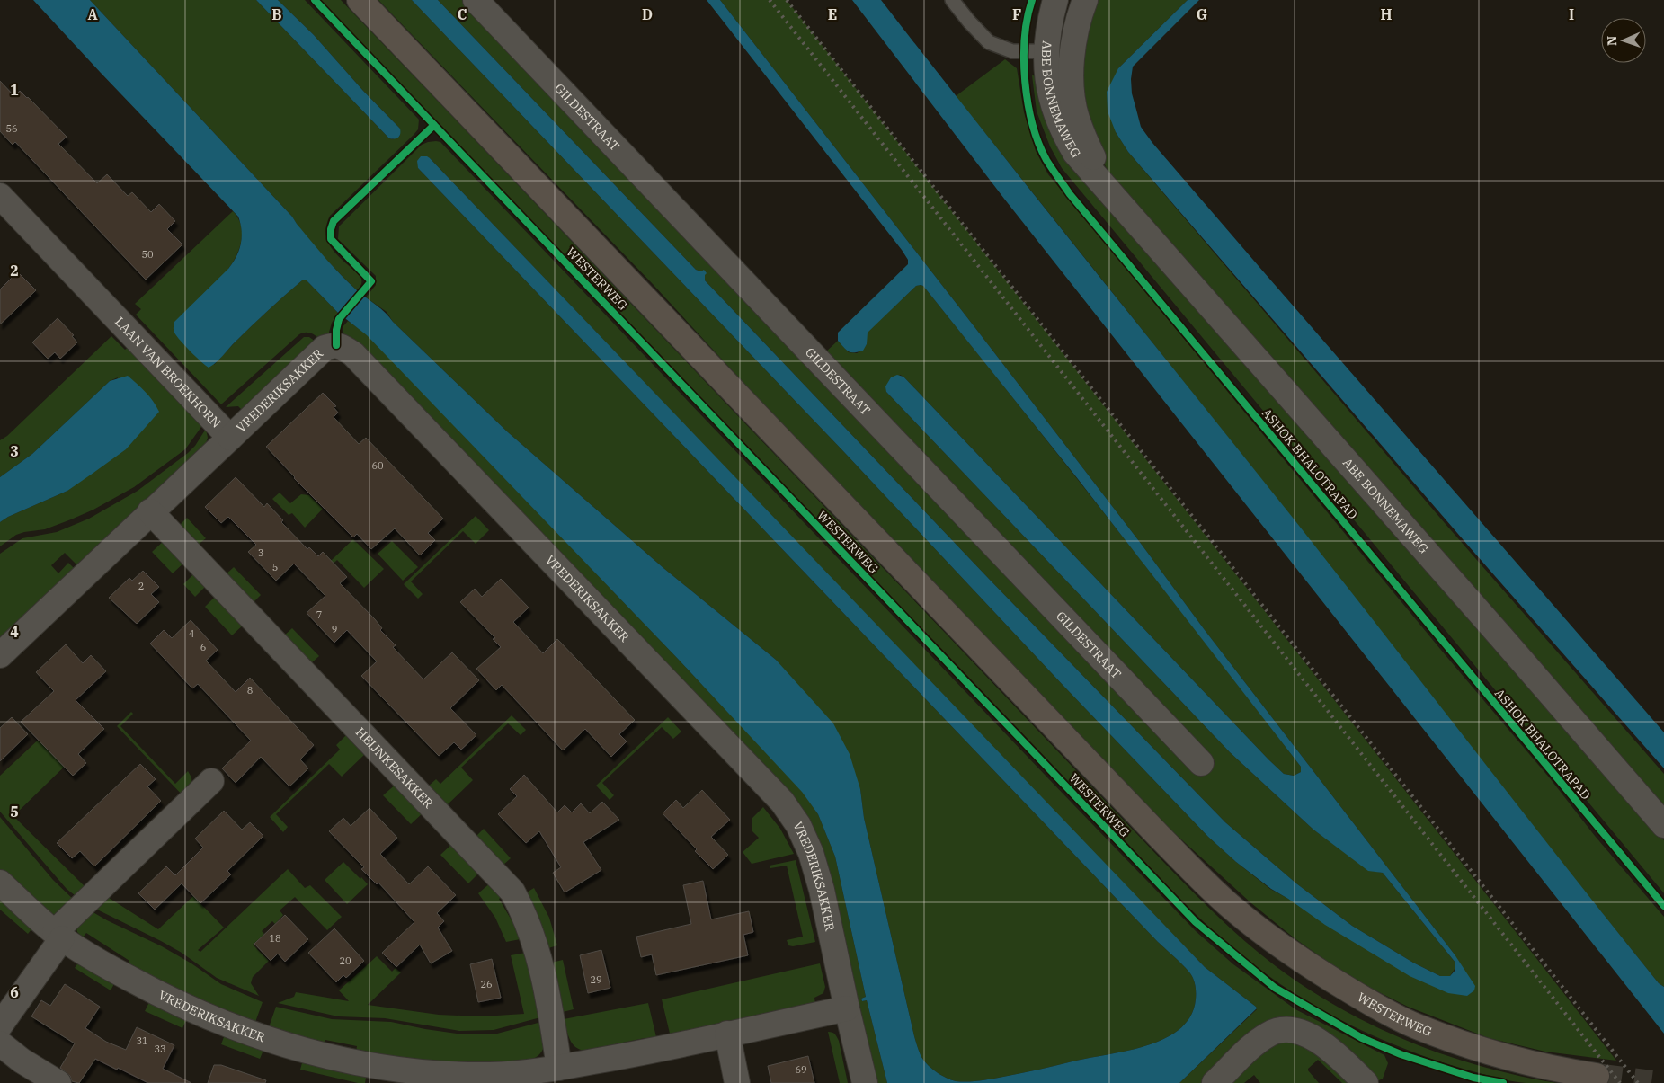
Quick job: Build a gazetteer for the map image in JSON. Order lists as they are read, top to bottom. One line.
{"streets":{"main road":["WESTERWEG"],"street":["ABE BONNEMAWEG","GILDESTRAAT","LAAN VAN BROEKHORN","VREDERIKSAKKER","HEIJNKESAKKER"],"cycle path":["ASHOK BHALOTRAPAD"]},"crossings":[["LAAN VAN BROEKHORN","VREDERIKSAKKER"],["LAAN VAN BROEKHORN","HEIJNKESAKKER"],["VREDERIKSAKKER","HEIJNKESAKKER"]],"house_numbers":["56","50","60","3","5","2","7","9","4","6","8","18","20","29","26","31","33","69"],"north":"left","grid":{"columns":["A","B","C","D","E","F","G","H","I"],"rows":["1","2","3","4","5","6"]}}
